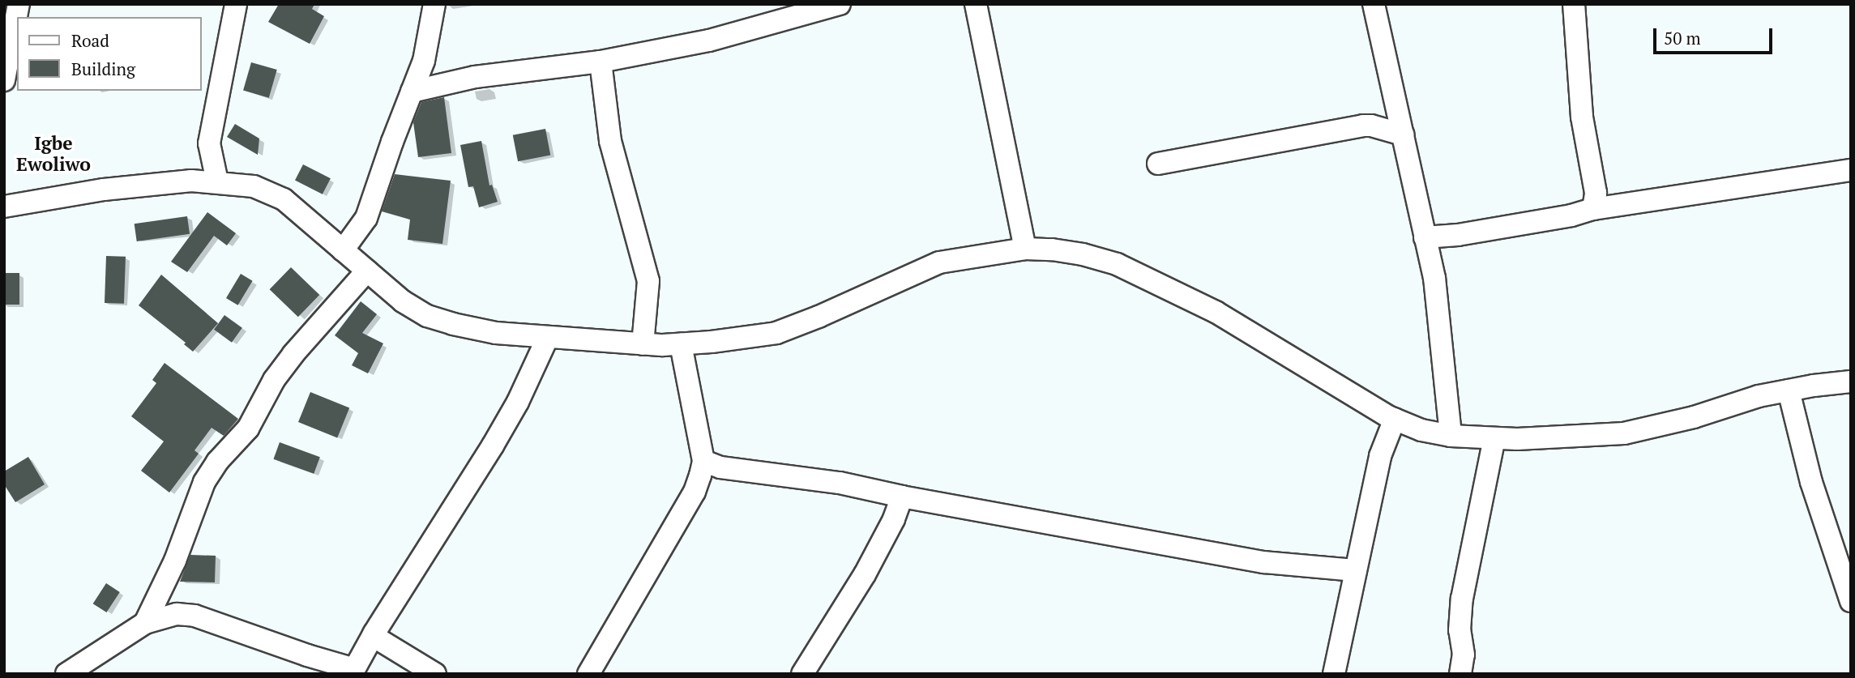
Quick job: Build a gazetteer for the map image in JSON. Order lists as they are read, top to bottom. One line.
{"districts":["Igbe Ewoliwo"],"legend":["Road","Building"],"scale_bar":"50 m"}
